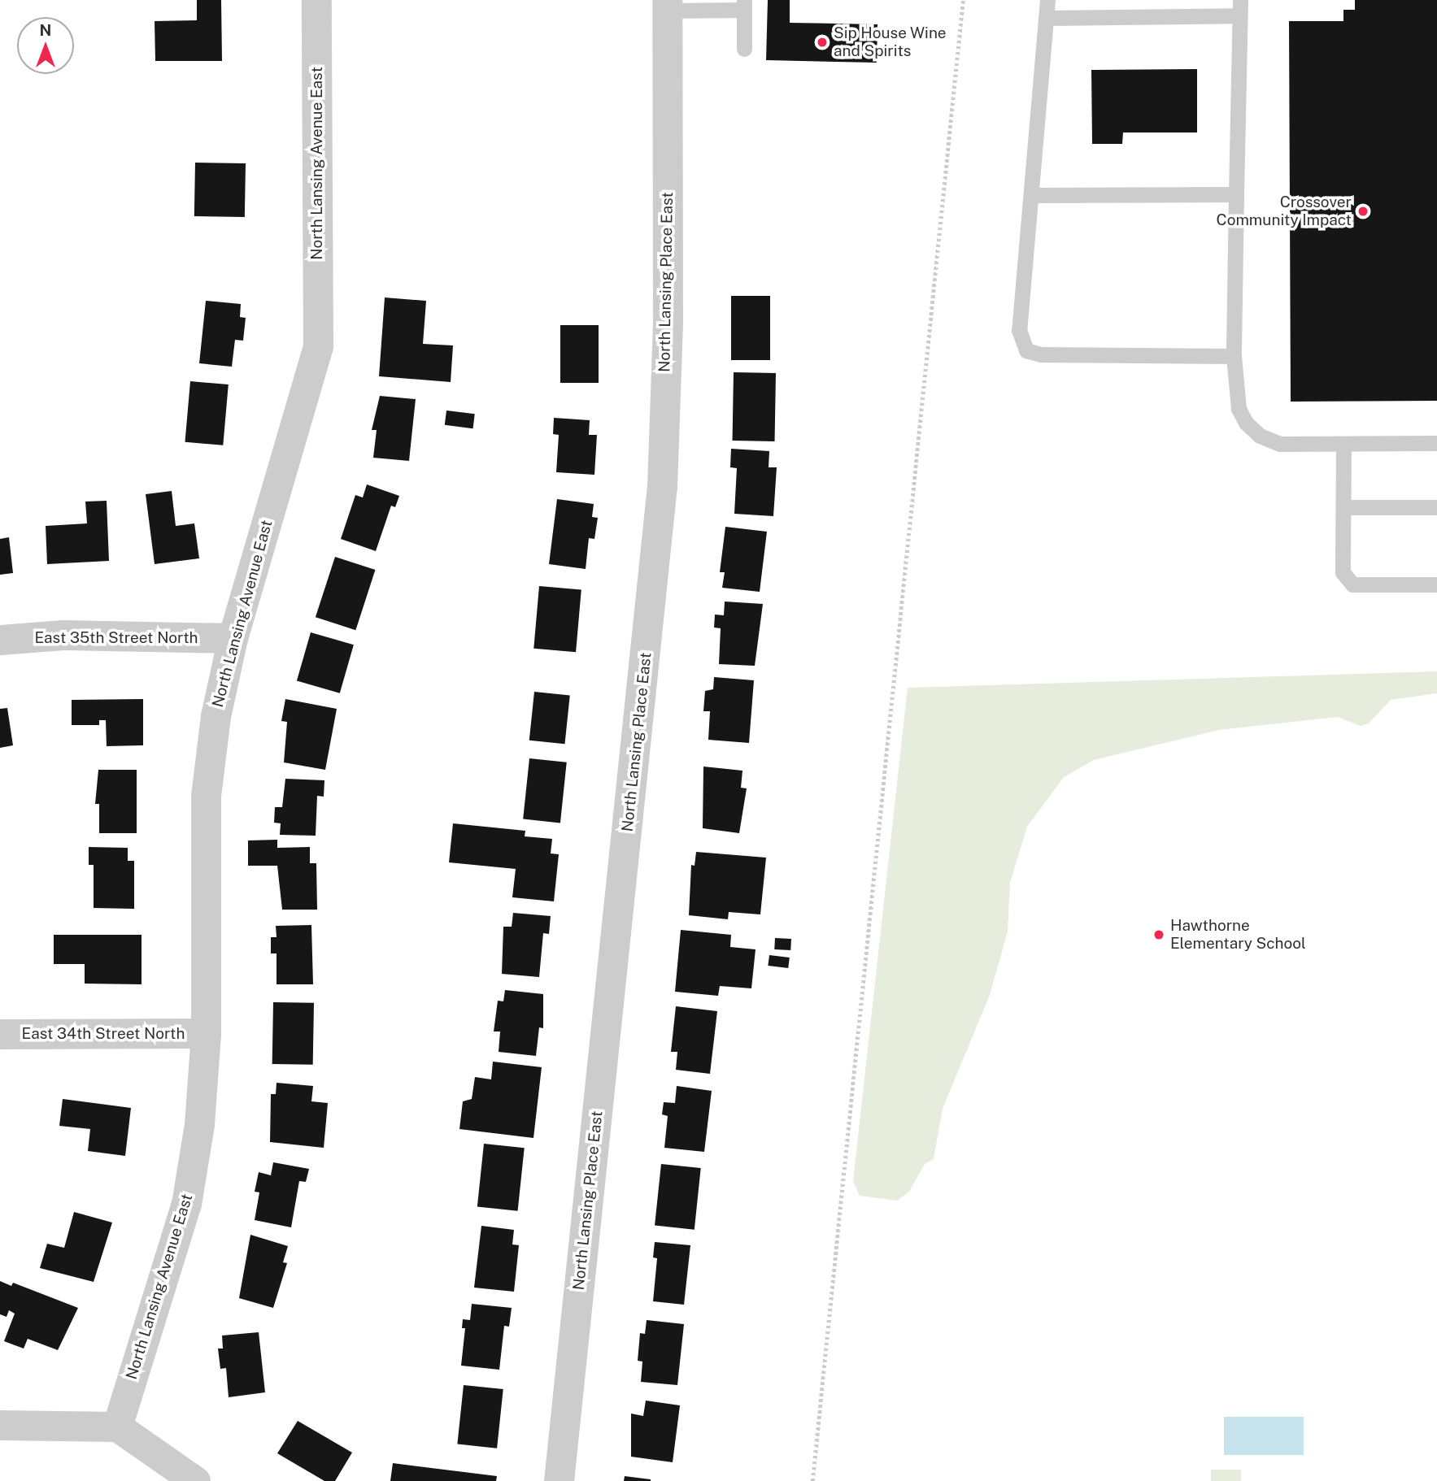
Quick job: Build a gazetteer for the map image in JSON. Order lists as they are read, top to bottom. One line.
{"streets":{"street":["North Lansing Avenue East","North Lansing Place East","East 35th Street North","East 34th Street North"]},"crossings":[["North Lansing Avenue East","East 35th Street North"],["North Lansing Avenue East","East 34th Street North"]],"places":["Sip House Wine and Spirits","Crossover Community Impact","Hawthorne Elementary School"],"north":"top"}
